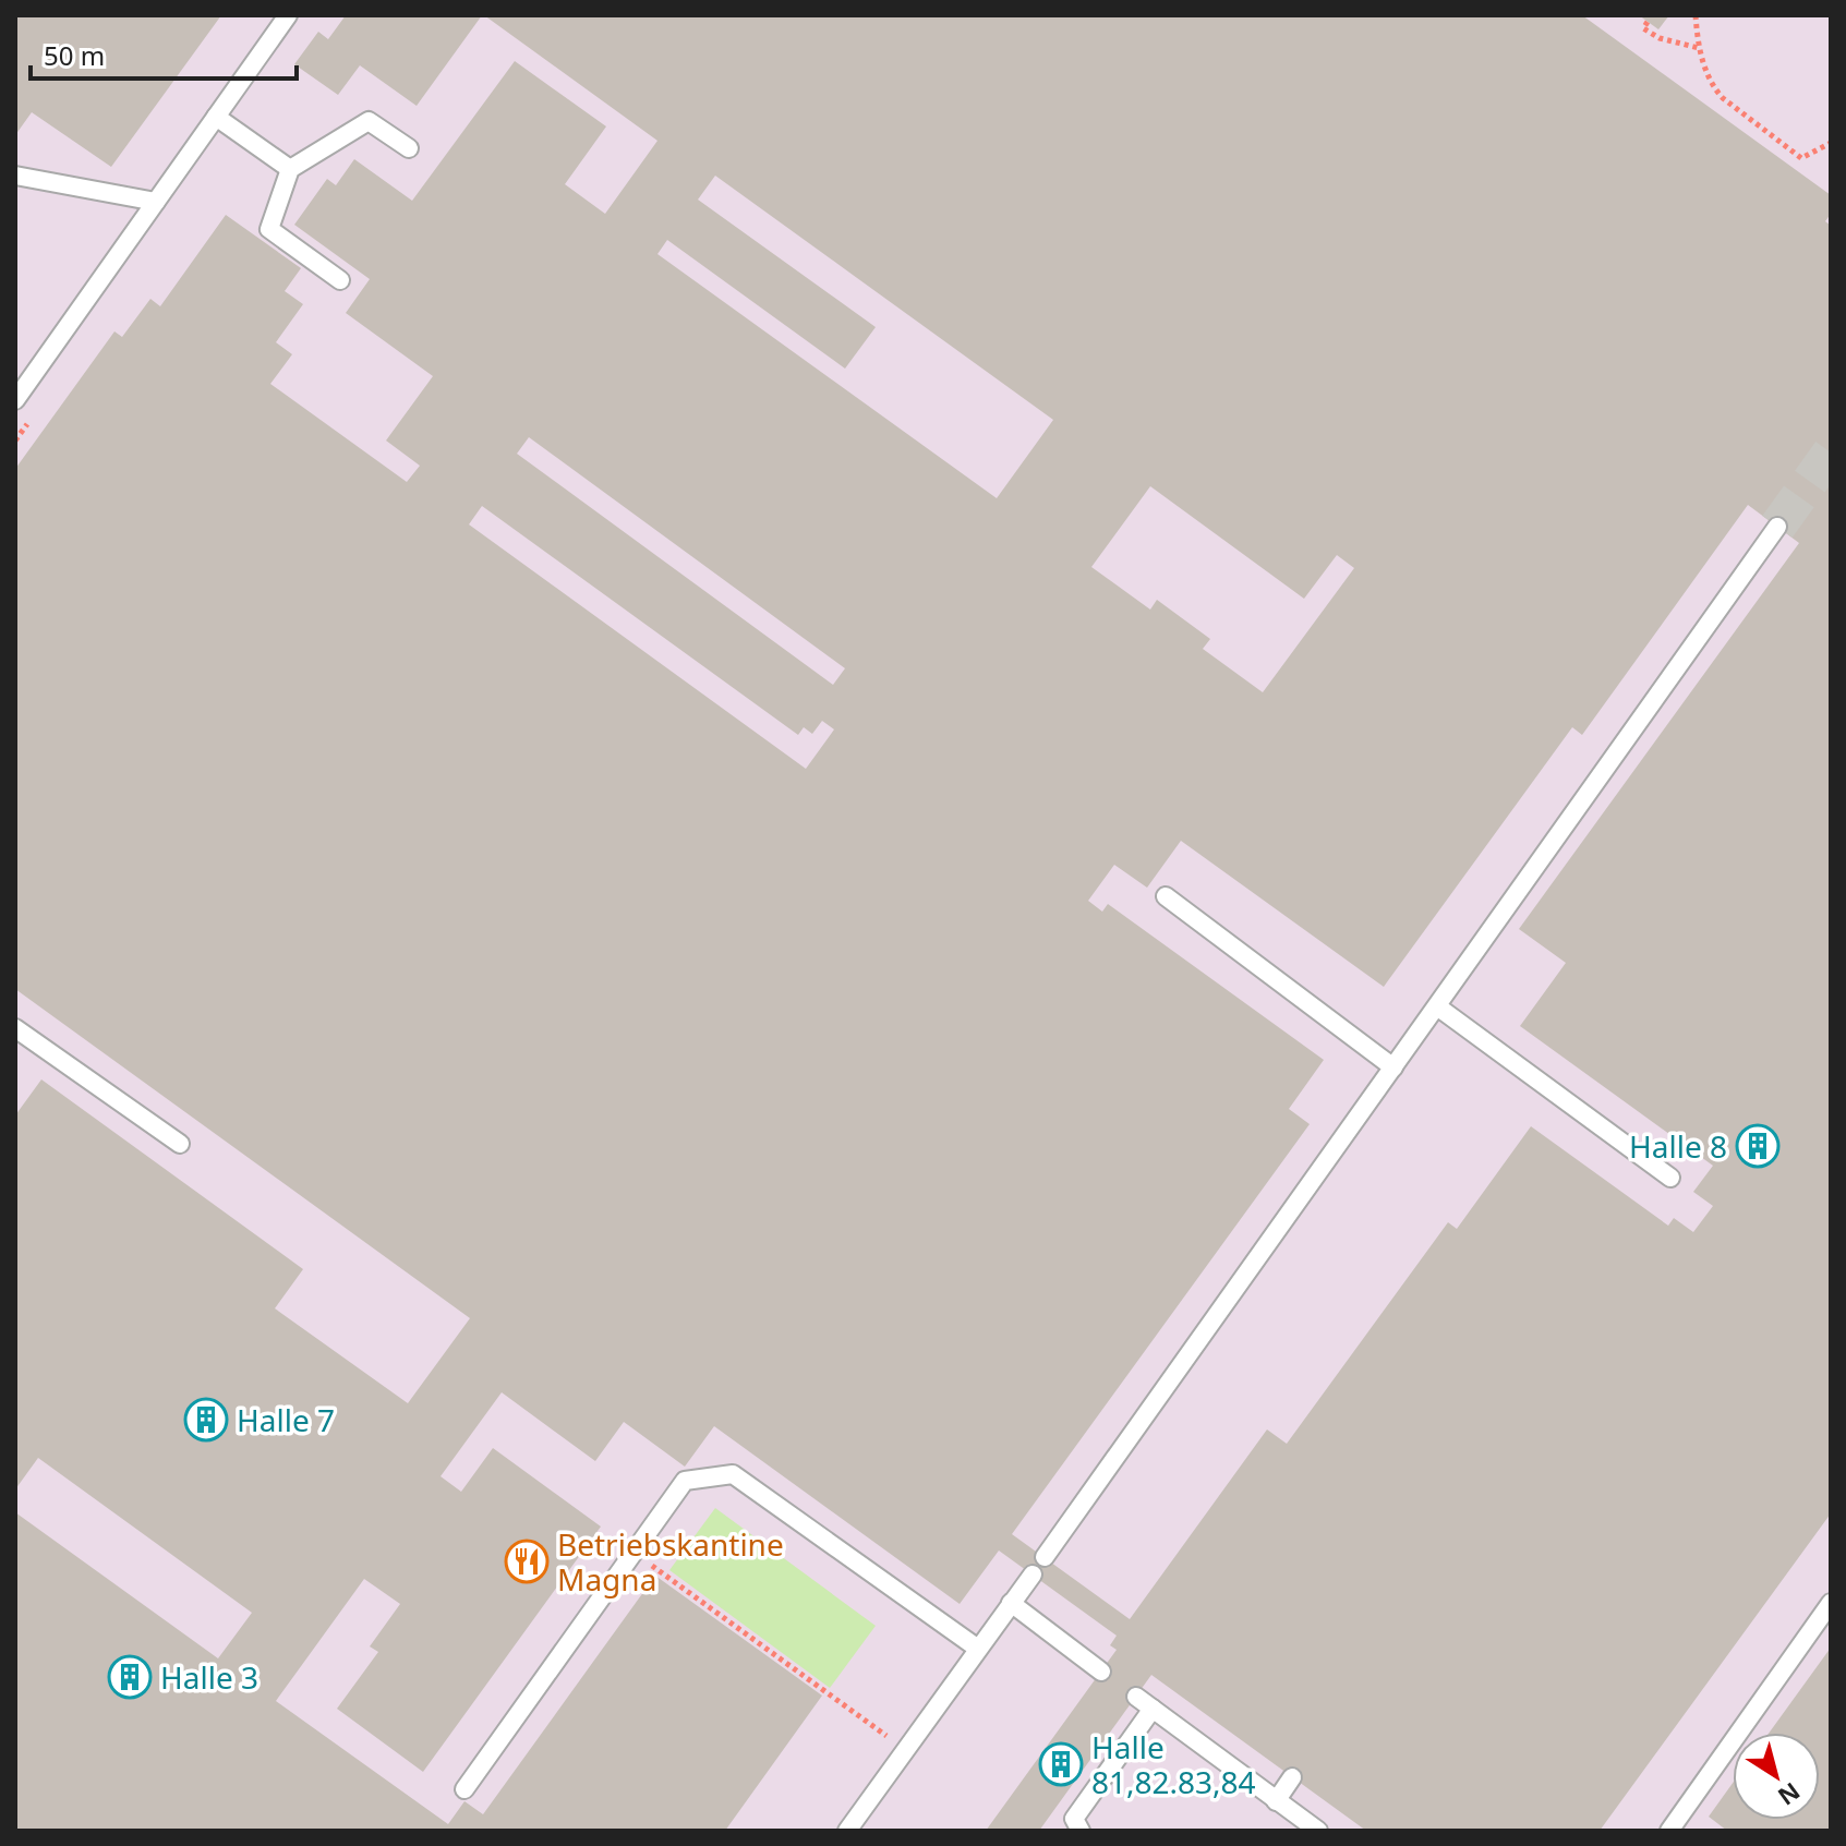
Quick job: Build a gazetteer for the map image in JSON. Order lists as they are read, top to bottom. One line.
{"places":{"building":["Halle 8","Halle 7","Halle 3","Halle 81,82.83,84"],"restaurant":["Betriebskantine Magna"]},"scale_bar":"50 m","north":"bottom right"}
